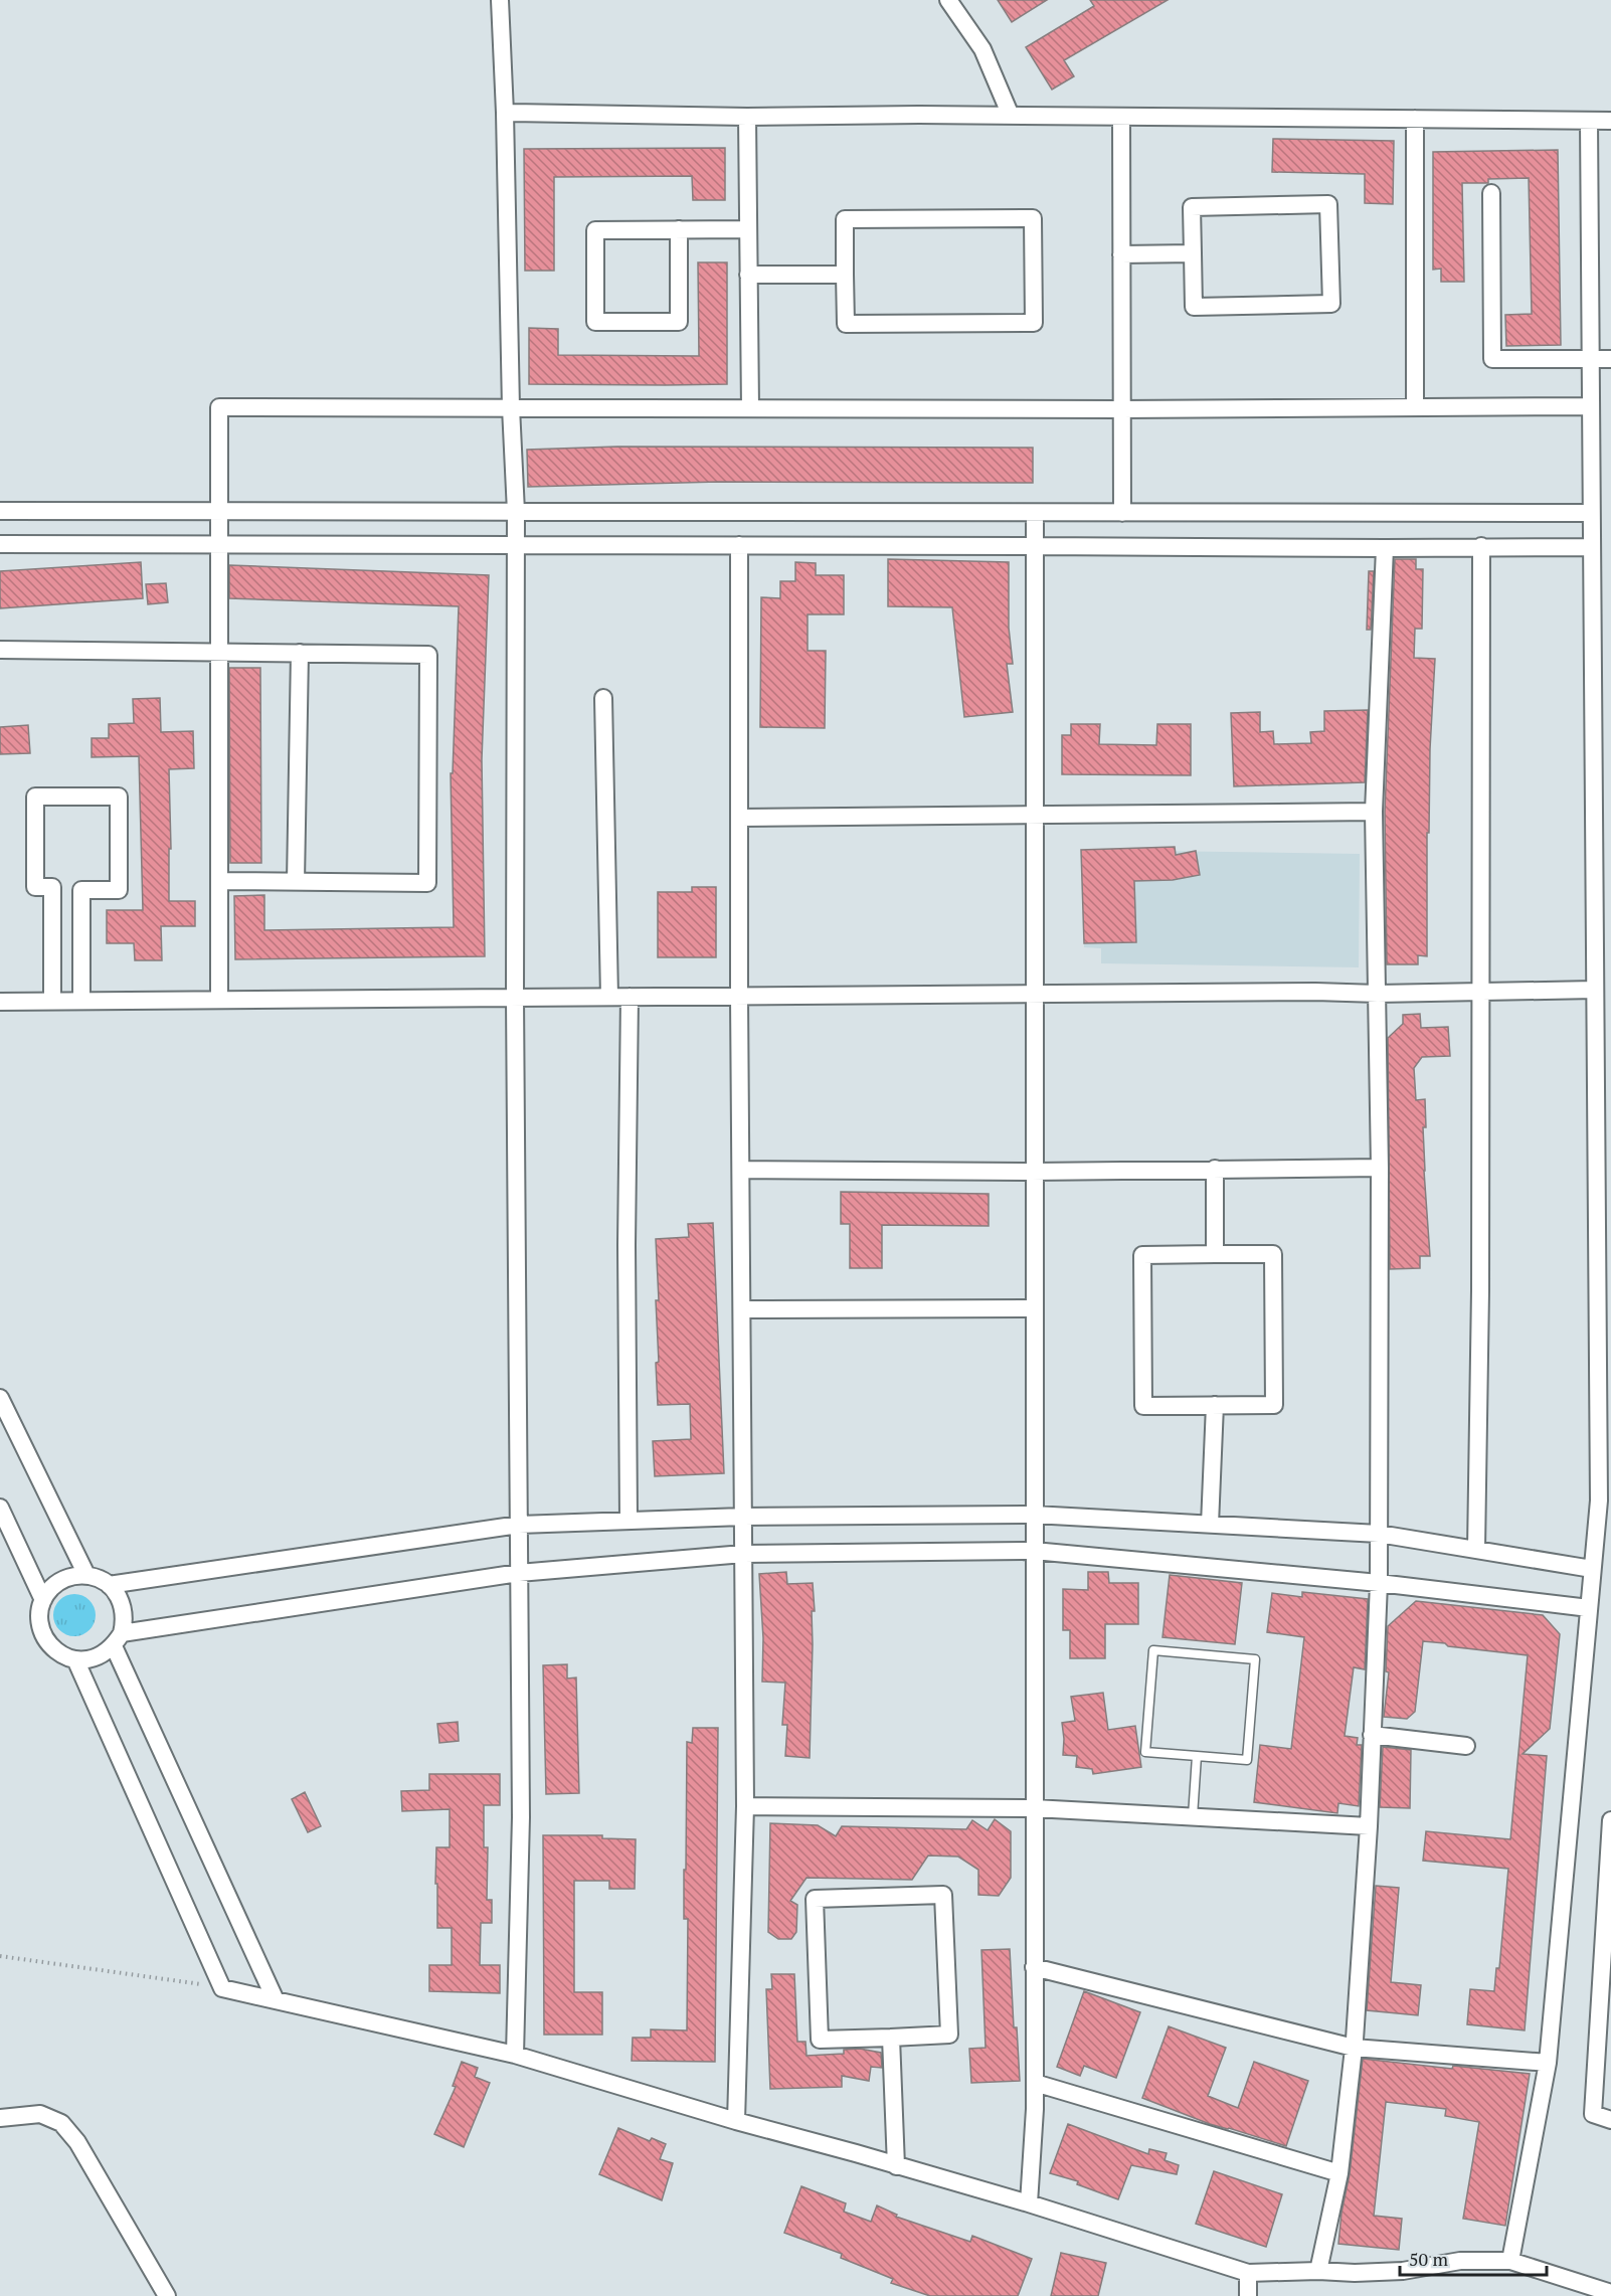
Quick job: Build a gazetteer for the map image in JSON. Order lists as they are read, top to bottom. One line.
{"scale_bar":"50 m"}
